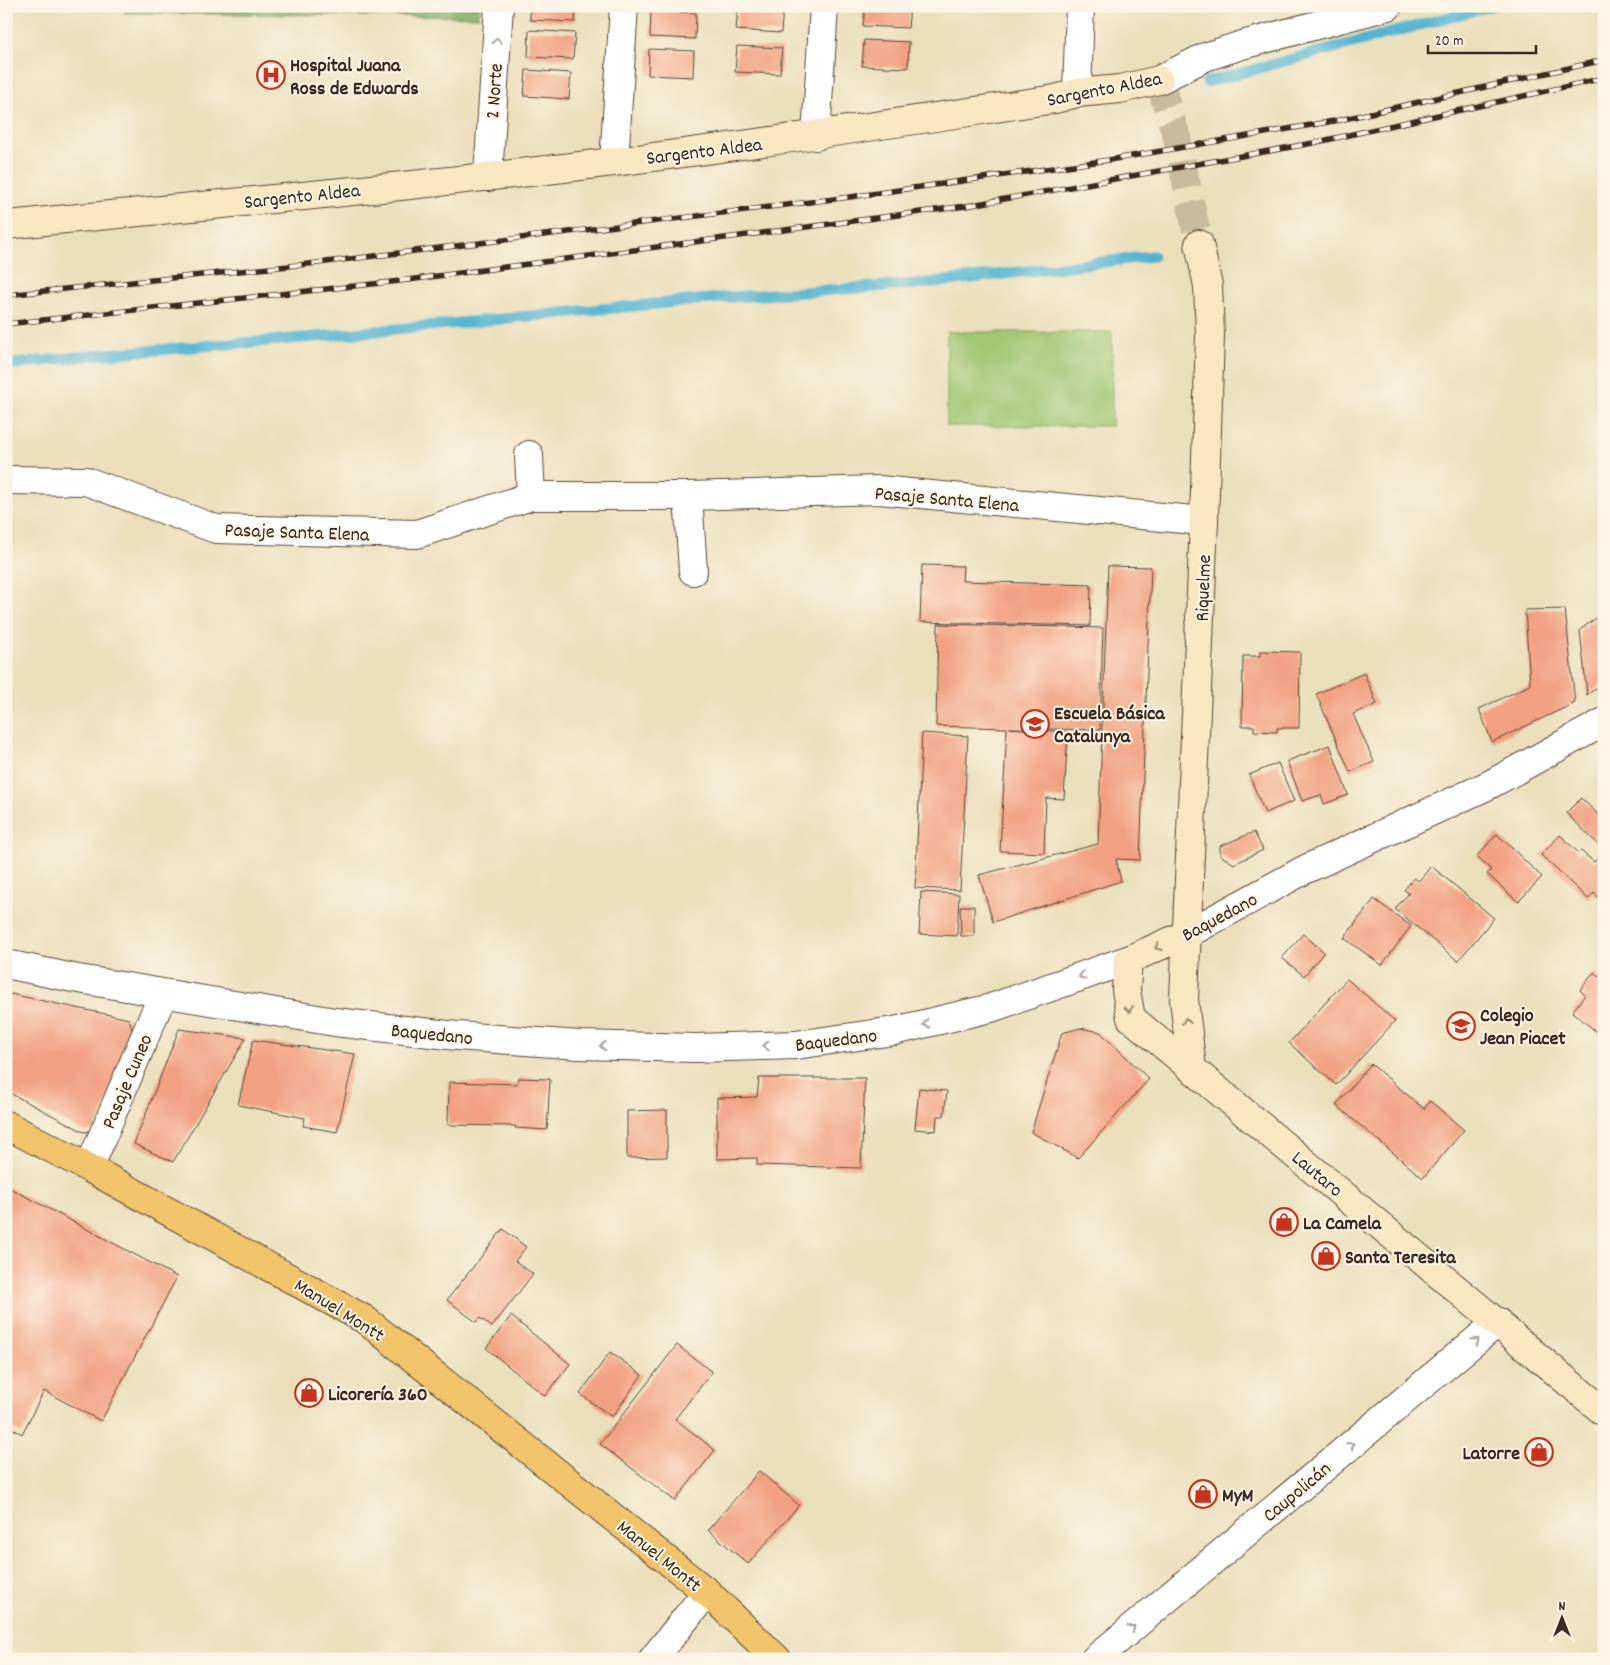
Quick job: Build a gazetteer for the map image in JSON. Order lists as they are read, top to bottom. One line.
{"streets":{"main road":["Sargento Aldea","Riquelme","Baquedano","Lautaro","Manuel Montt"],"street":["2 Norte","Pasaje Santa Elena","Pasaje Cuneo","Caupolicán"]},"crossings":[["Sargento Aldea","2 Norte"],["Pasaje Santa Elena","Riquelme"],["Riquelme","Baquedano"],["Baquedano","Pasaje Cuneo"],["Baquedano","Lautaro"],["Pasaje Cuneo","Manuel Montt"],["Lautaro","Caupolicán"]],"one_way":["Baquedano","Caupolicán"],"places":{"hospital":["Hospital Juana Ross de Edwards"],"school or university":["Escuela Básica Catalunya","Colegio Jean Piacet"],"shop":["La Camela","Santa Teresita","Licorería 360","Latorre","MyM"]},"scale_bar":"20 m","north":"top"}
